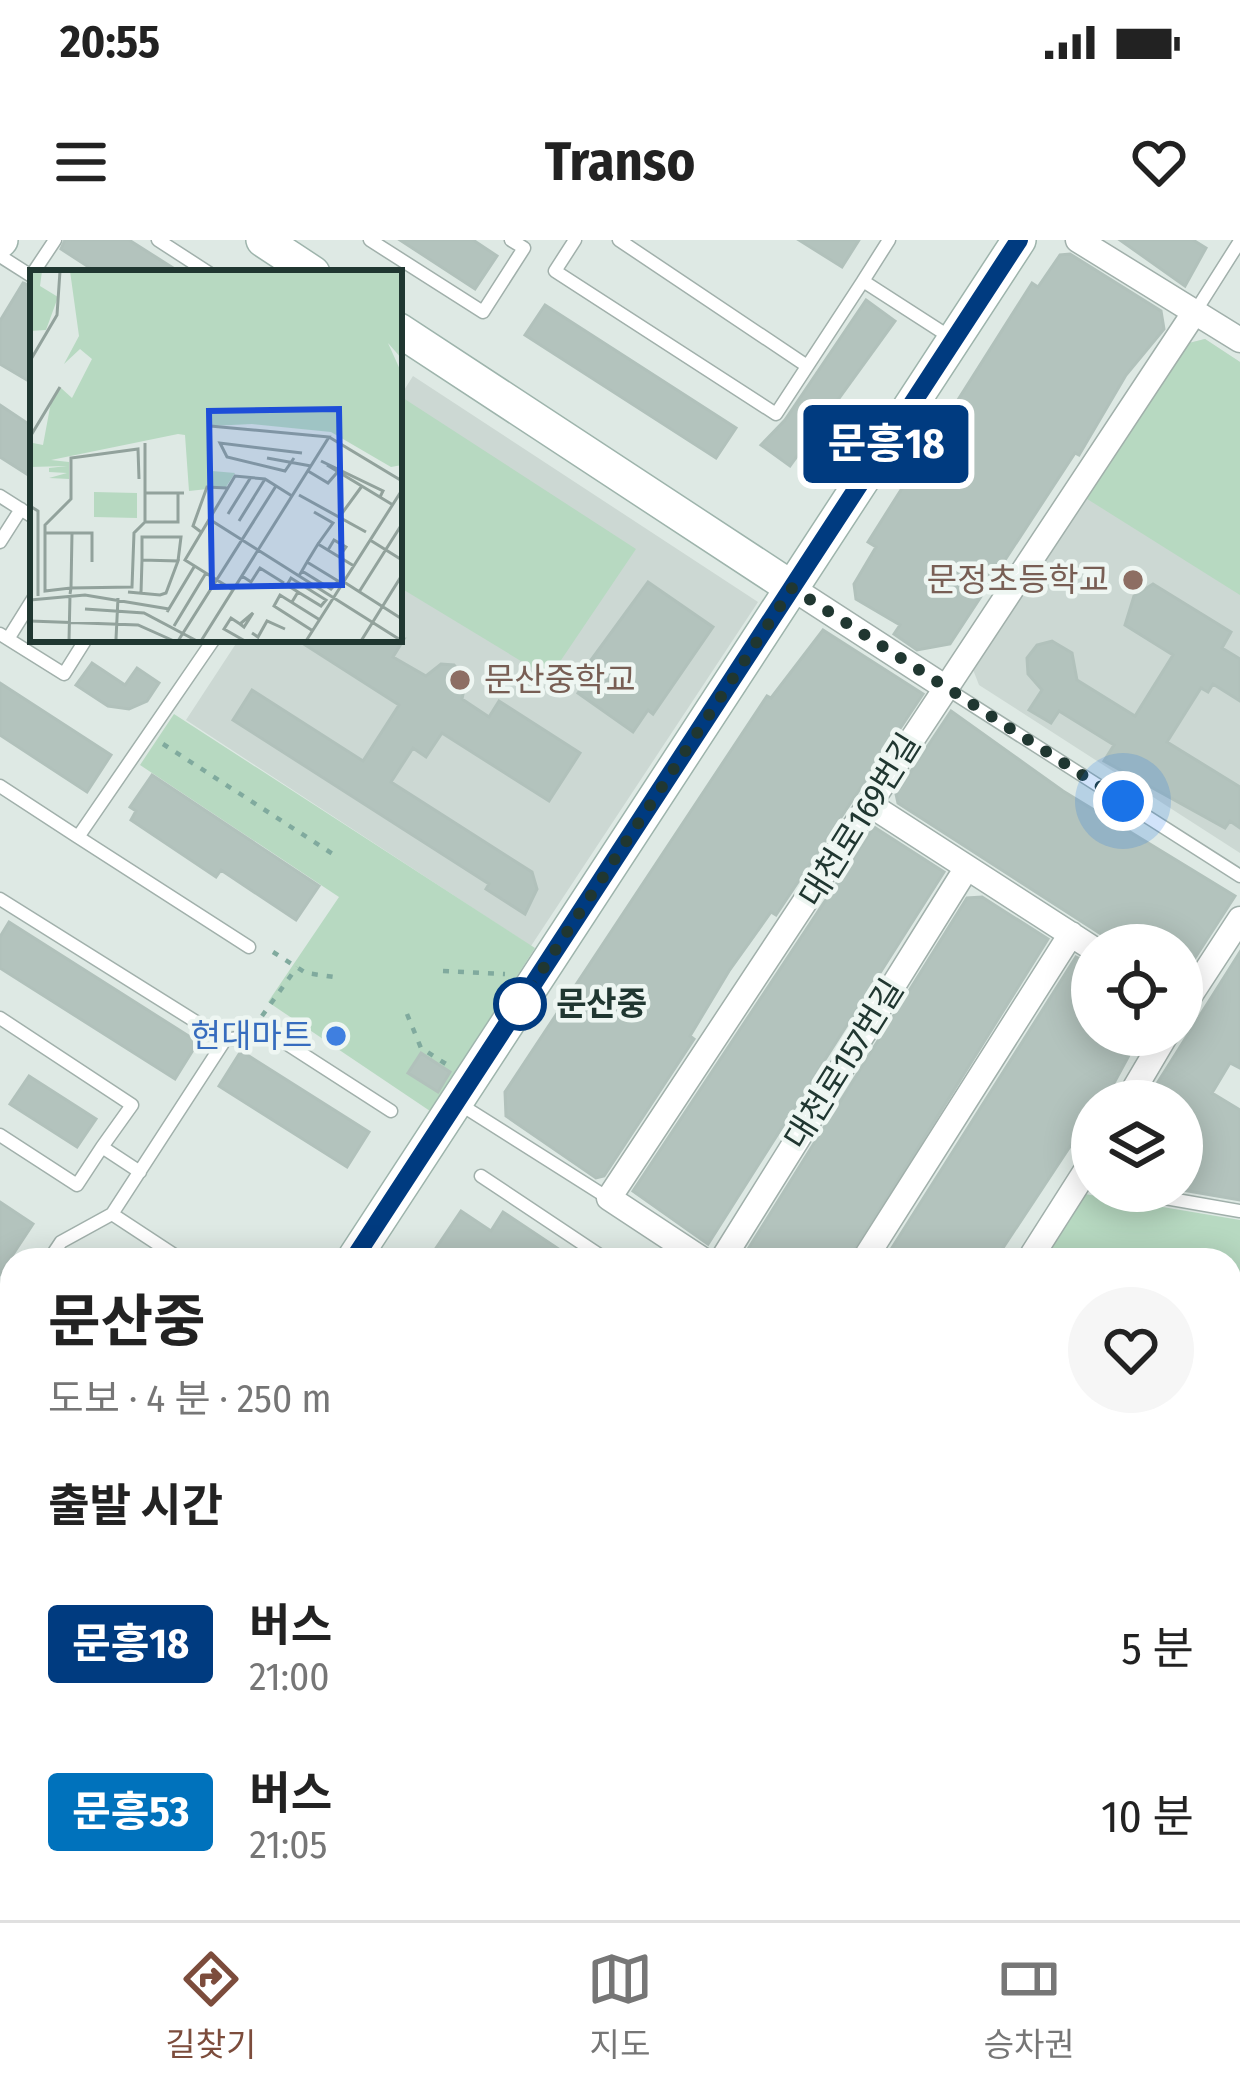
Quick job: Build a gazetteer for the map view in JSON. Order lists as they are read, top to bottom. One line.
{"streets":{"street":["대천로169번길","대천로157번길"]},"places":["문정초등학교","문산중학교","문산중","현대마트"],"lines":["bus line 문흥18"],"page":{"status":"20:55","header":"Transo","on_map":"문흥18","heading":[["문산중","도보 · 4 분 · 250 m"],"출발 시간"],"list":[{"mark":"문흥18","name":"버스","note":"21:00","value":"5 분"},{"mark":"문흥53","name":"버스","note":"21:05","value":"10 분"}],"tabs":["길찾기","지도","승차권"]}}
